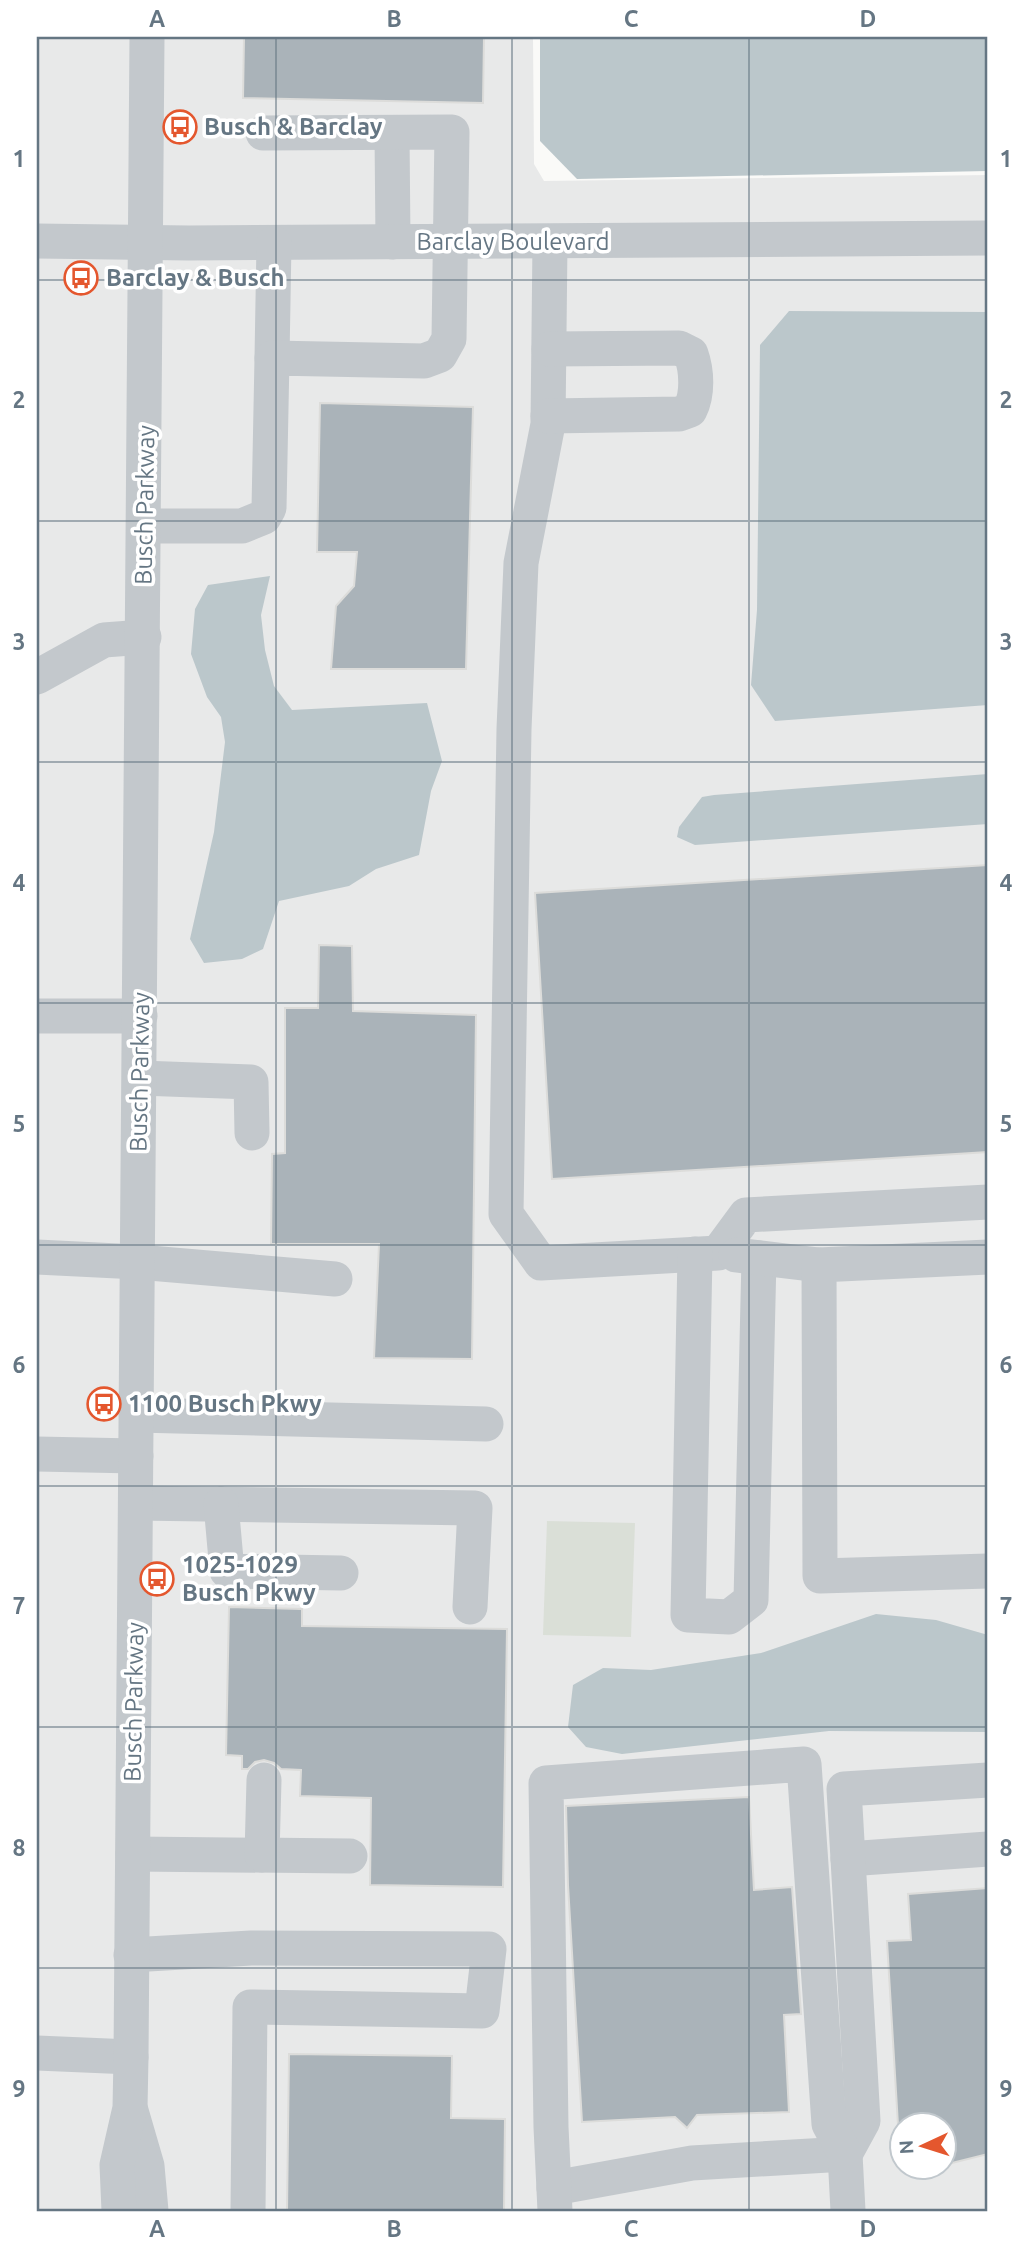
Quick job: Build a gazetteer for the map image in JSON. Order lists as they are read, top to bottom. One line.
{"streets":{"street":["Barclay Boulevard","Busch Parkway"]},"crossings":[["Barclay Boulevard","Busch Parkway"]],"places":{"bus stop":["Busch & Barclay","Barclay & Busch","1100 Busch Pkwy","1025-1029 Busch Pkwy"]},"north":"left","grid":{"columns":["A","B","C","D"],"rows":["1","2","3","4","5","6","7","8","9"]}}
